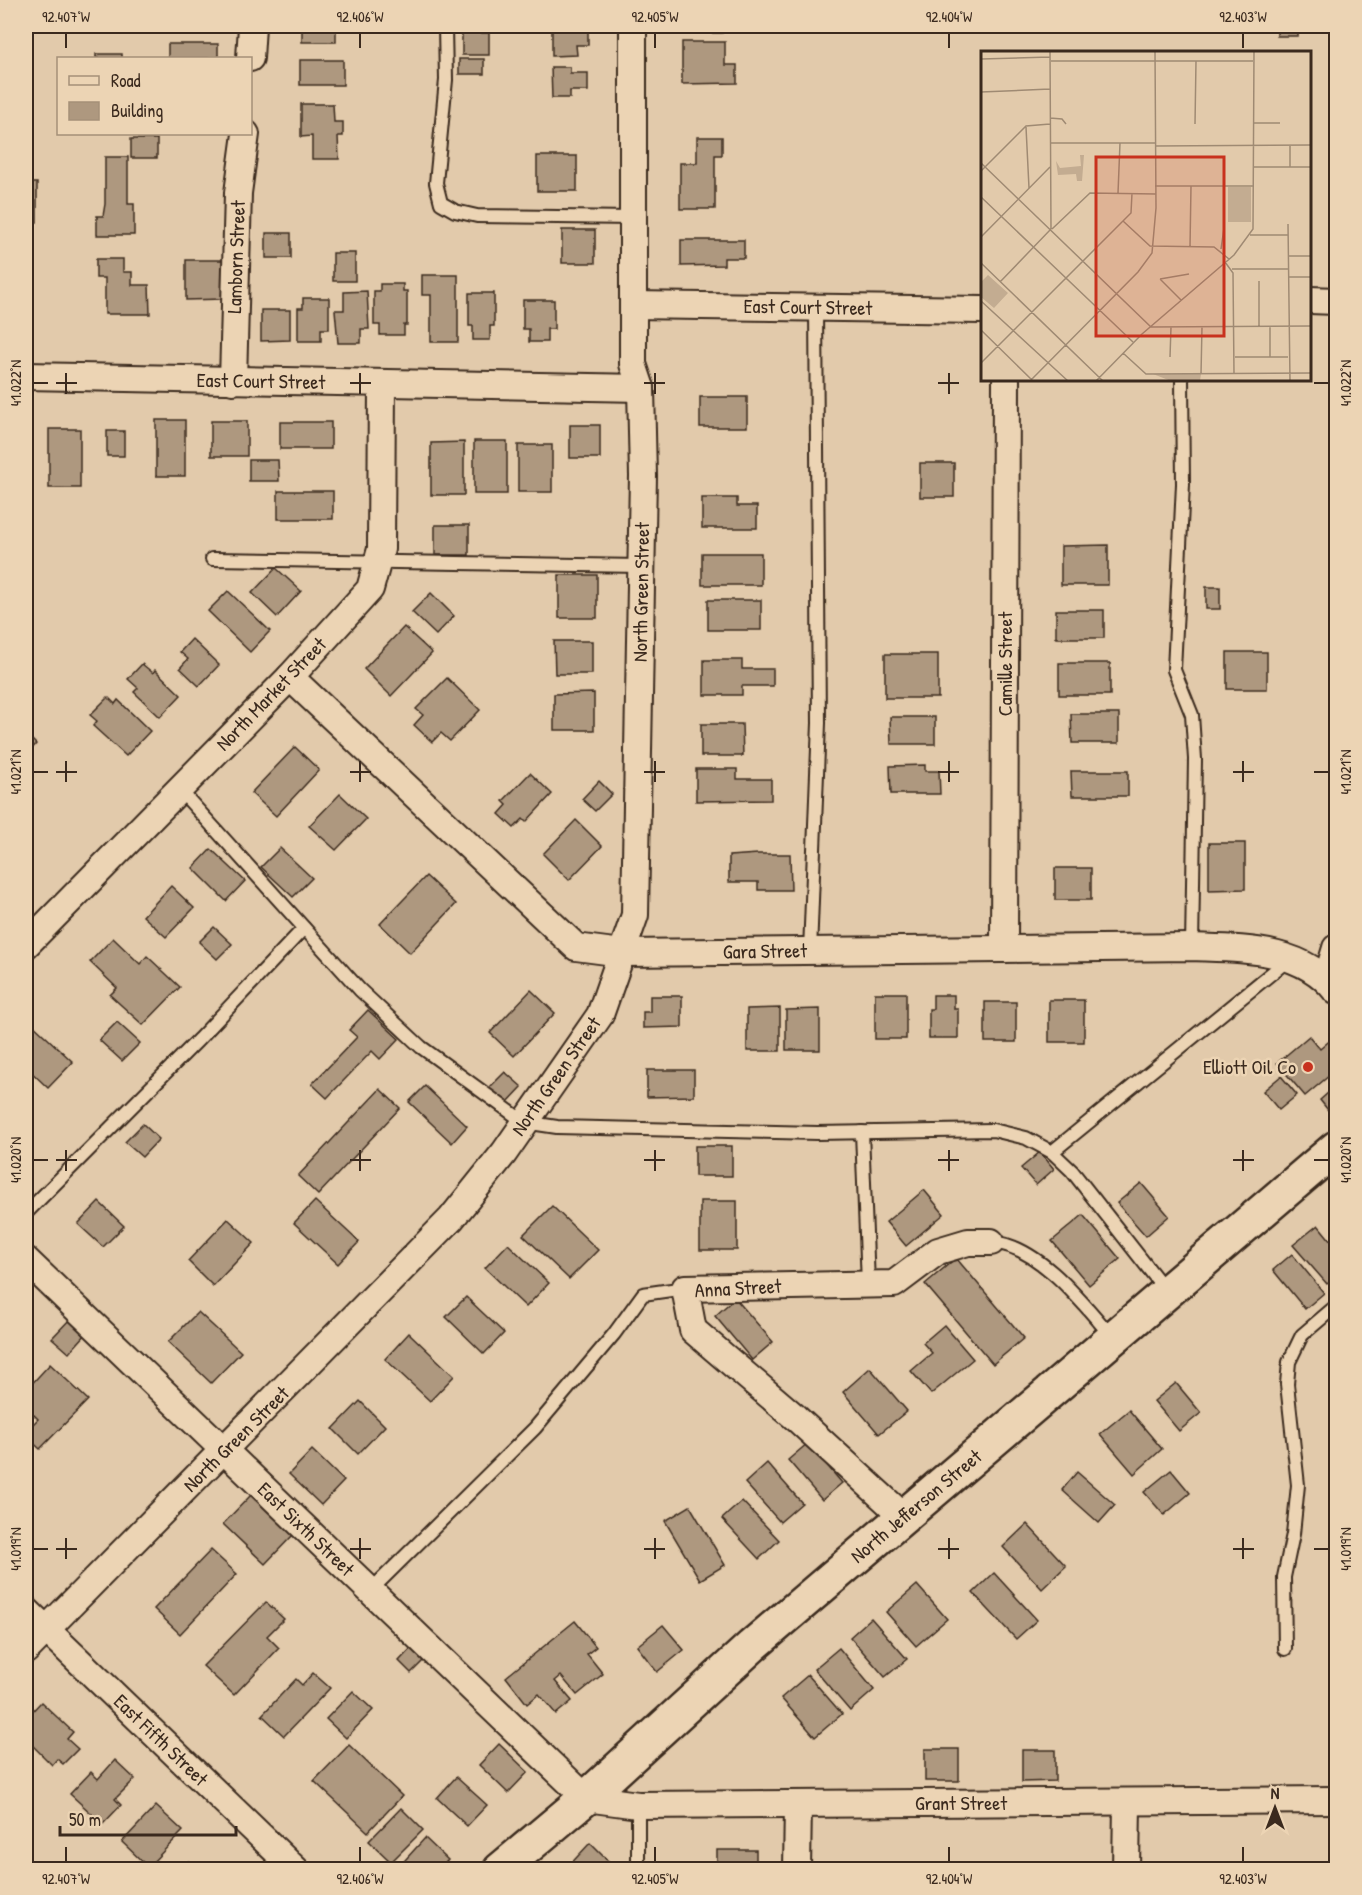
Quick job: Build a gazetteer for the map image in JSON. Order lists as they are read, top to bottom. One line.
{"streets":{"main road":["North Jefferson Street"],"street":["Lamborn Street","East Court Street","North Green Street","Camille Street","North Market Street","Gara Street","Anna Street","East Sixth Street","East Fifth Street","Grant Street"]},"crossings":[["Lamborn Street","East Court Street"],["East Court Street","North Green Street"],["East Court Street","North Market Street"],["North Green Street","Gara Street"],["North Green Street","East Sixth Street"],["North Green Street","East Fifth Street"],["Camille Street","Gara Street"],["North Market Street","Gara Street"],["Anna Street","North Jefferson Street"],["North Jefferson Street","East Sixth Street"],["North Jefferson Street","Grant Street"],["East Sixth Street","Grant Street"]],"places":["Elliott Oil Co"],"legend":["Road","Building"],"scale_bar":"50 m","north":"top","coordinates":["92.407°W","92.406°W","92.405°W","92.404°W","92.403°W","41.022°N","41.021°N","41.020°N","41.019°N"]}
